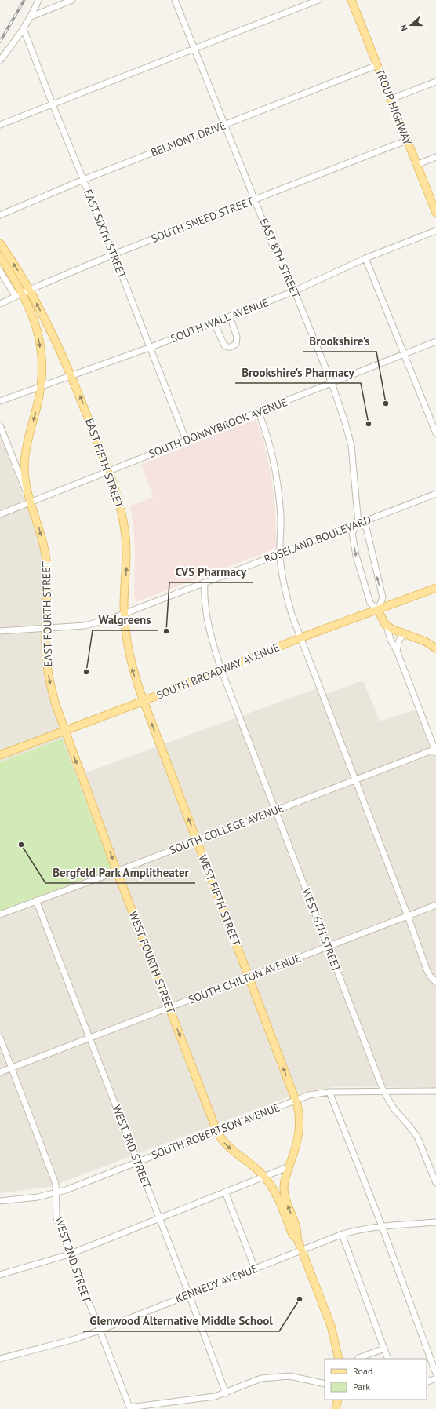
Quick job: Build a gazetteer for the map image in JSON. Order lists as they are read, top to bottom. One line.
{"streets":{"main road":["TROUP HIGHWAY","EAST FIFTH STREET","EAST FOURTH STREET","SOUTH BROADWAY AVENUE","WEST FIFTH STREET","WEST FOURTH STREET"],"street":["BELMONT DRIVE","SOUTH SNEED STREET","EAST SIXTH STREET","EAST 8TH STREET","SOUTH WALL AVENUE","SOUTH DONNYBROOK AVENUE","ROSELAND BOULEVARD","SOUTH COLLEGE AVENUE","WEST 6TH STREET","SOUTH CHILTON AVENUE","SOUTH ROBERTSON AVENUE","WEST 3RD STREET","WEST 2ND STREET","KENNEDY AVENUE"]},"crossings":[["TROUP HIGHWAY","BELMONT DRIVE"],["TROUP HIGHWAY","SOUTH SNEED STREET"],["BELMONT DRIVE","EAST SIXTH STREET"],["BELMONT DRIVE","EAST 8TH STREET"],["SOUTH SNEED STREET","EAST SIXTH STREET"],["SOUTH SNEED STREET","EAST 8TH STREET"],["SOUTH SNEED STREET","EAST FIFTH STREET"],["EAST SIXTH STREET","SOUTH WALL AVENUE"],["EAST SIXTH STREET","SOUTH DONNYBROOK AVENUE"],["EAST 8TH STREET","SOUTH WALL AVENUE"],["EAST 8TH STREET","SOUTH DONNYBROOK AVENUE"],["EAST 8TH STREET","ROSELAND BOULEVARD"],["EAST 8TH STREET","SOUTH BROADWAY AVENUE"],["SOUTH WALL AVENUE","EAST FIFTH STREET"],["SOUTH WALL AVENUE","EAST FOURTH STREET"],["SOUTH DONNYBROOK AVENUE","EAST FIFTH STREET"],["SOUTH DONNYBROOK AVENUE","EAST FOURTH STREET"],["EAST FIFTH STREET","ROSELAND BOULEVARD"],["EAST FIFTH STREET","SOUTH BROADWAY AVENUE"],["EAST FIFTH STREET","WEST FIFTH STREET"],["ROSELAND BOULEVARD","EAST FOURTH STREET"],["ROSELAND BOULEVARD","WEST 6TH STREET"],["EAST FOURTH STREET","SOUTH BROADWAY AVENUE"],["EAST FOURTH STREET","WEST FOURTH STREET"],["SOUTH BROADWAY AVENUE","WEST FIFTH STREET"],["SOUTH BROADWAY AVENUE","WEST 6TH STREET"],["SOUTH BROADWAY AVENUE","WEST FOURTH STREET"],["SOUTH COLLEGE AVENUE","WEST FIFTH STREET"],["SOUTH COLLEGE AVENUE","WEST 6TH STREET"],["SOUTH COLLEGE AVENUE","WEST FOURTH STREET"],["SOUTH COLLEGE AVENUE","WEST 3RD STREET"],["WEST FIFTH STREET","WEST FOURTH STREET"],["WEST FIFTH STREET","SOUTH CHILTON AVENUE"],["WEST FIFTH STREET","SOUTH ROBERTSON AVENUE"],["WEST 6TH STREET","SOUTH CHILTON AVENUE"],["WEST 6TH STREET","SOUTH ROBERTSON AVENUE"],["WEST FOURTH STREET","SOUTH CHILTON AVENUE"],["WEST FOURTH STREET","SOUTH ROBERTSON AVENUE"],["SOUTH CHILTON AVENUE","WEST 3RD STREET"],["SOUTH CHILTON AVENUE","WEST 2ND STREET"],["SOUTH ROBERTSON AVENUE","WEST 3RD STREET"],["SOUTH ROBERTSON AVENUE","WEST 2ND STREET"],["WEST 3RD STREET","KENNEDY AVENUE"],["WEST 2ND STREET","KENNEDY AVENUE"]],"one_way":["EAST FIFTH STREET","EAST FOURTH STREET","WEST FIFTH STREET","WEST FOURTH STREET"],"places":["Brookshire's","Brookshire's Pharmacy","CVS Pharmacy","Walgreens","Bergfeld Park Amplitheater","Glenwood Alternative Middle School"],"legend":["Road","Park"],"north":"left"}
